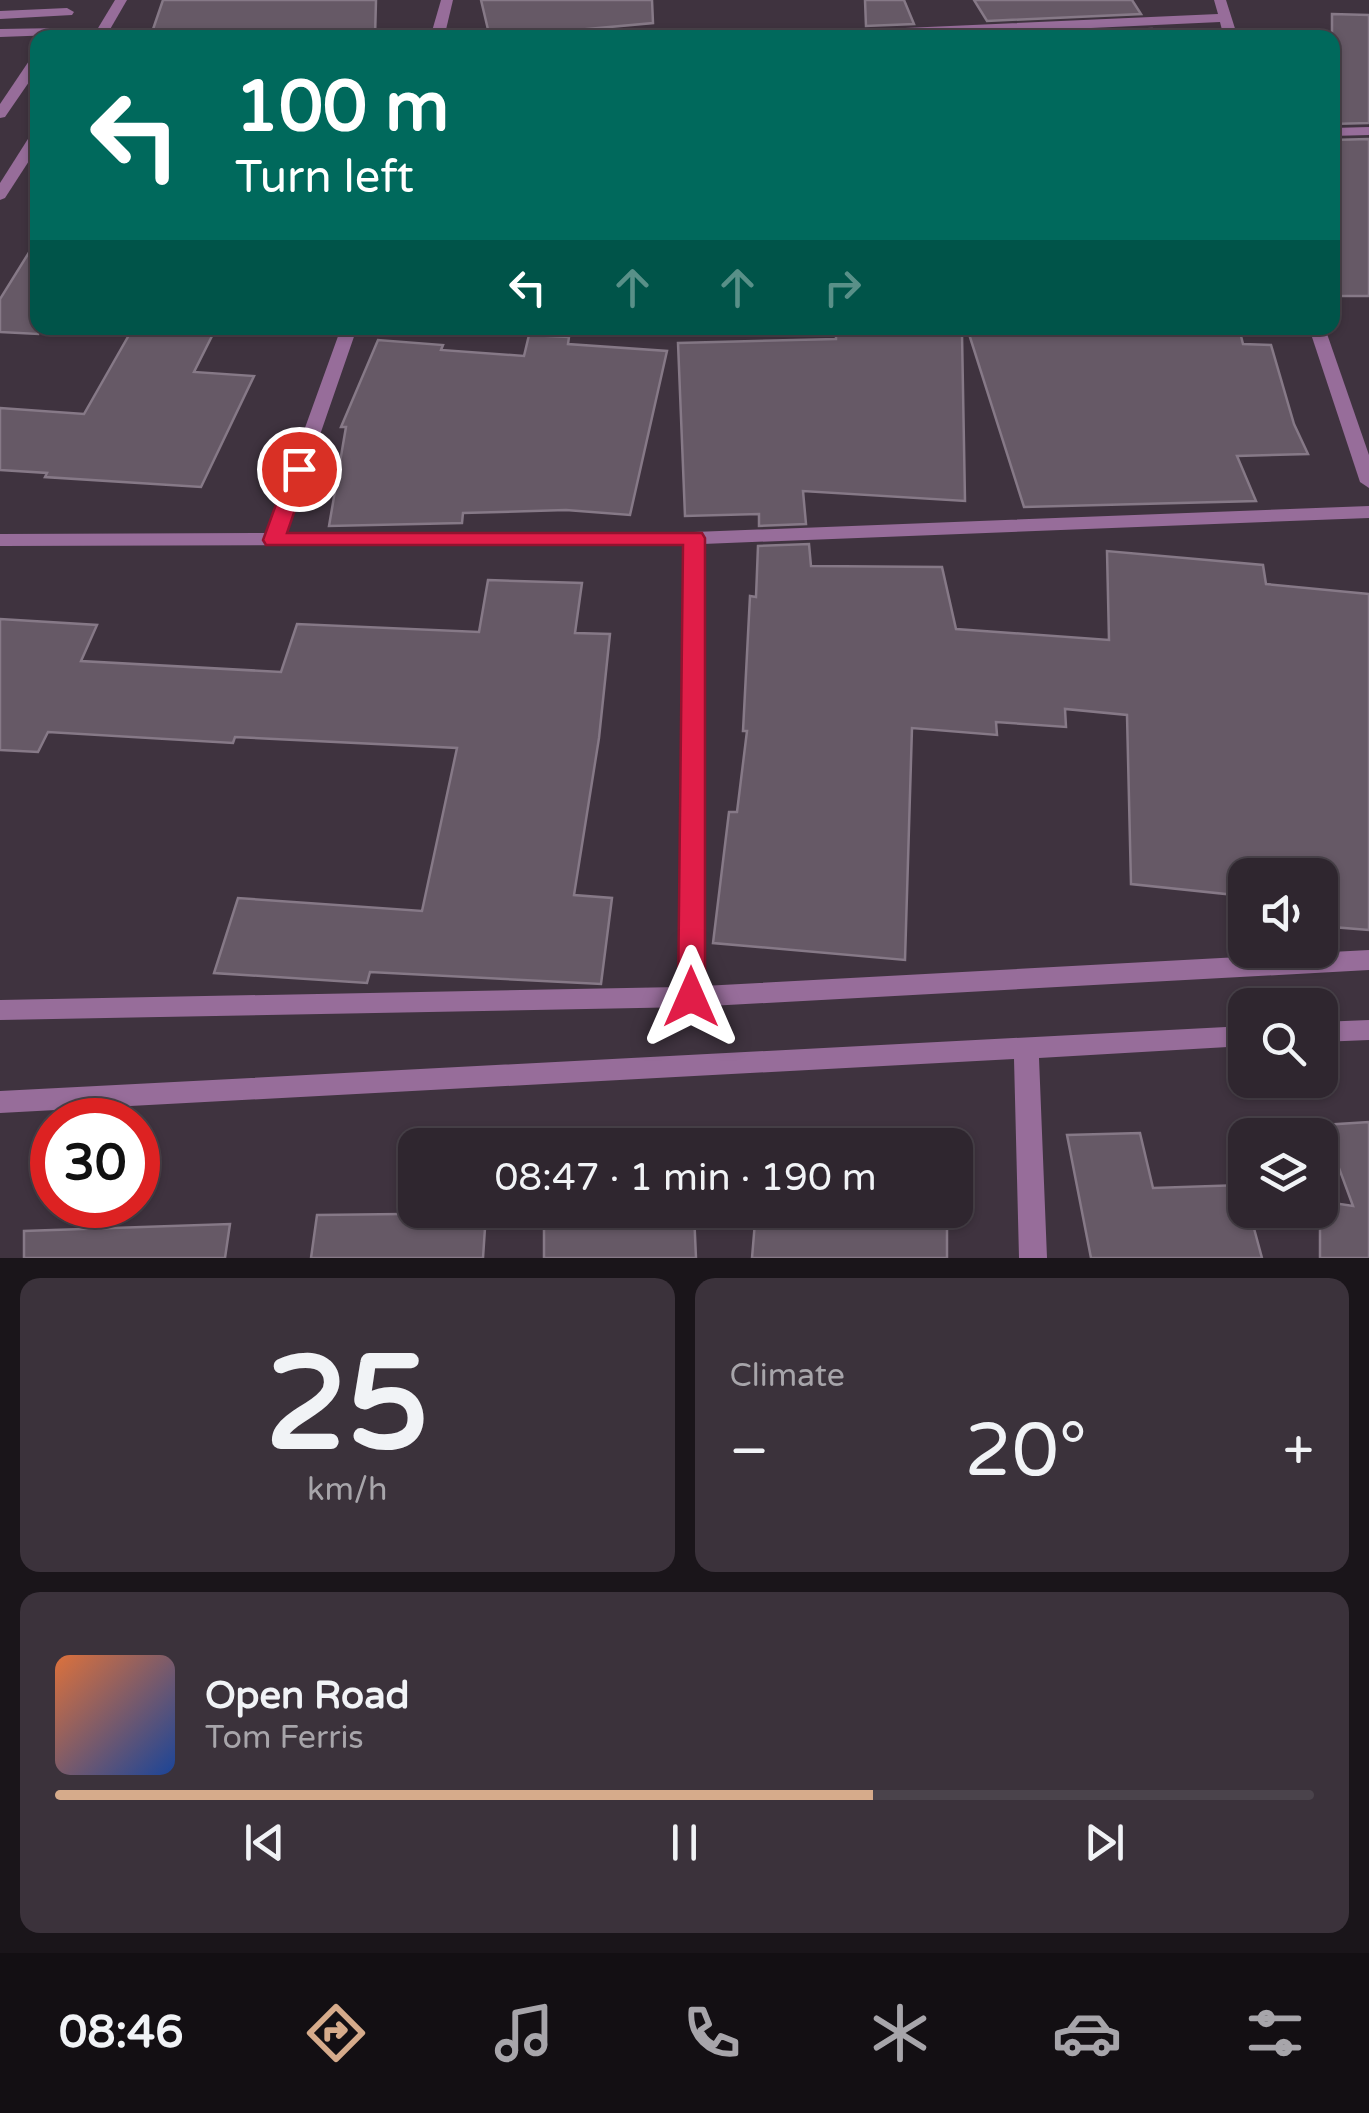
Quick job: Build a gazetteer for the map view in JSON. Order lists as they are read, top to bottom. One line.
{"page":{"turn":["100 m","Turn left"],"limit":"30","trip":"08:47 · 1 min · 190 m","tile":[["25","km/h"],"Climate"],"heat":["−","20°","+"],"song":["Open Road","Tom Ferris"],"tabs":"08:46"}}
